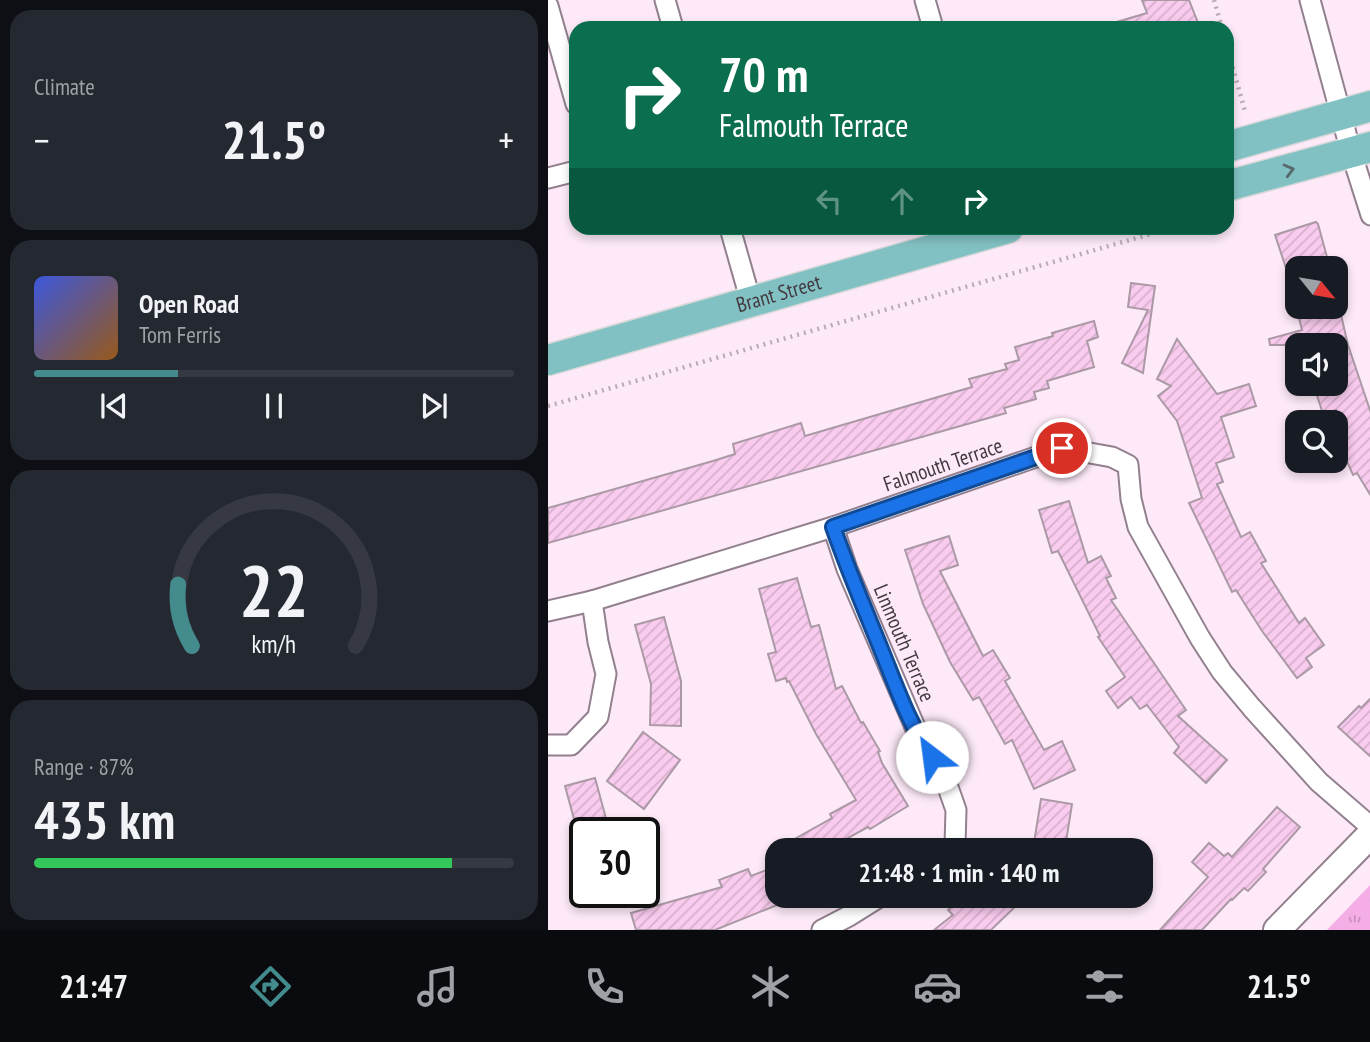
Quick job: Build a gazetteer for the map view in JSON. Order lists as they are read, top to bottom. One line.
{"streets":{"main road":["Brant Street"],"street":["Falmouth Terrace","Linmouth Terrace"]},"crossings":[["Falmouth Terrace","Linmouth Terrace"]],"north":"bottom right","page":{"tile":["Climate",["Range · 87%","435 km"]],"turn":["70 m","Falmouth Terrace"],"heat":["−","21.5°","+"],"song":["Open Road","Tom Ferris"],"limit":"30","trip":"21:48 · 1 min · 140 m","tabs":["21:47","21.5°"],"gauge":["22","km/h"]}}
